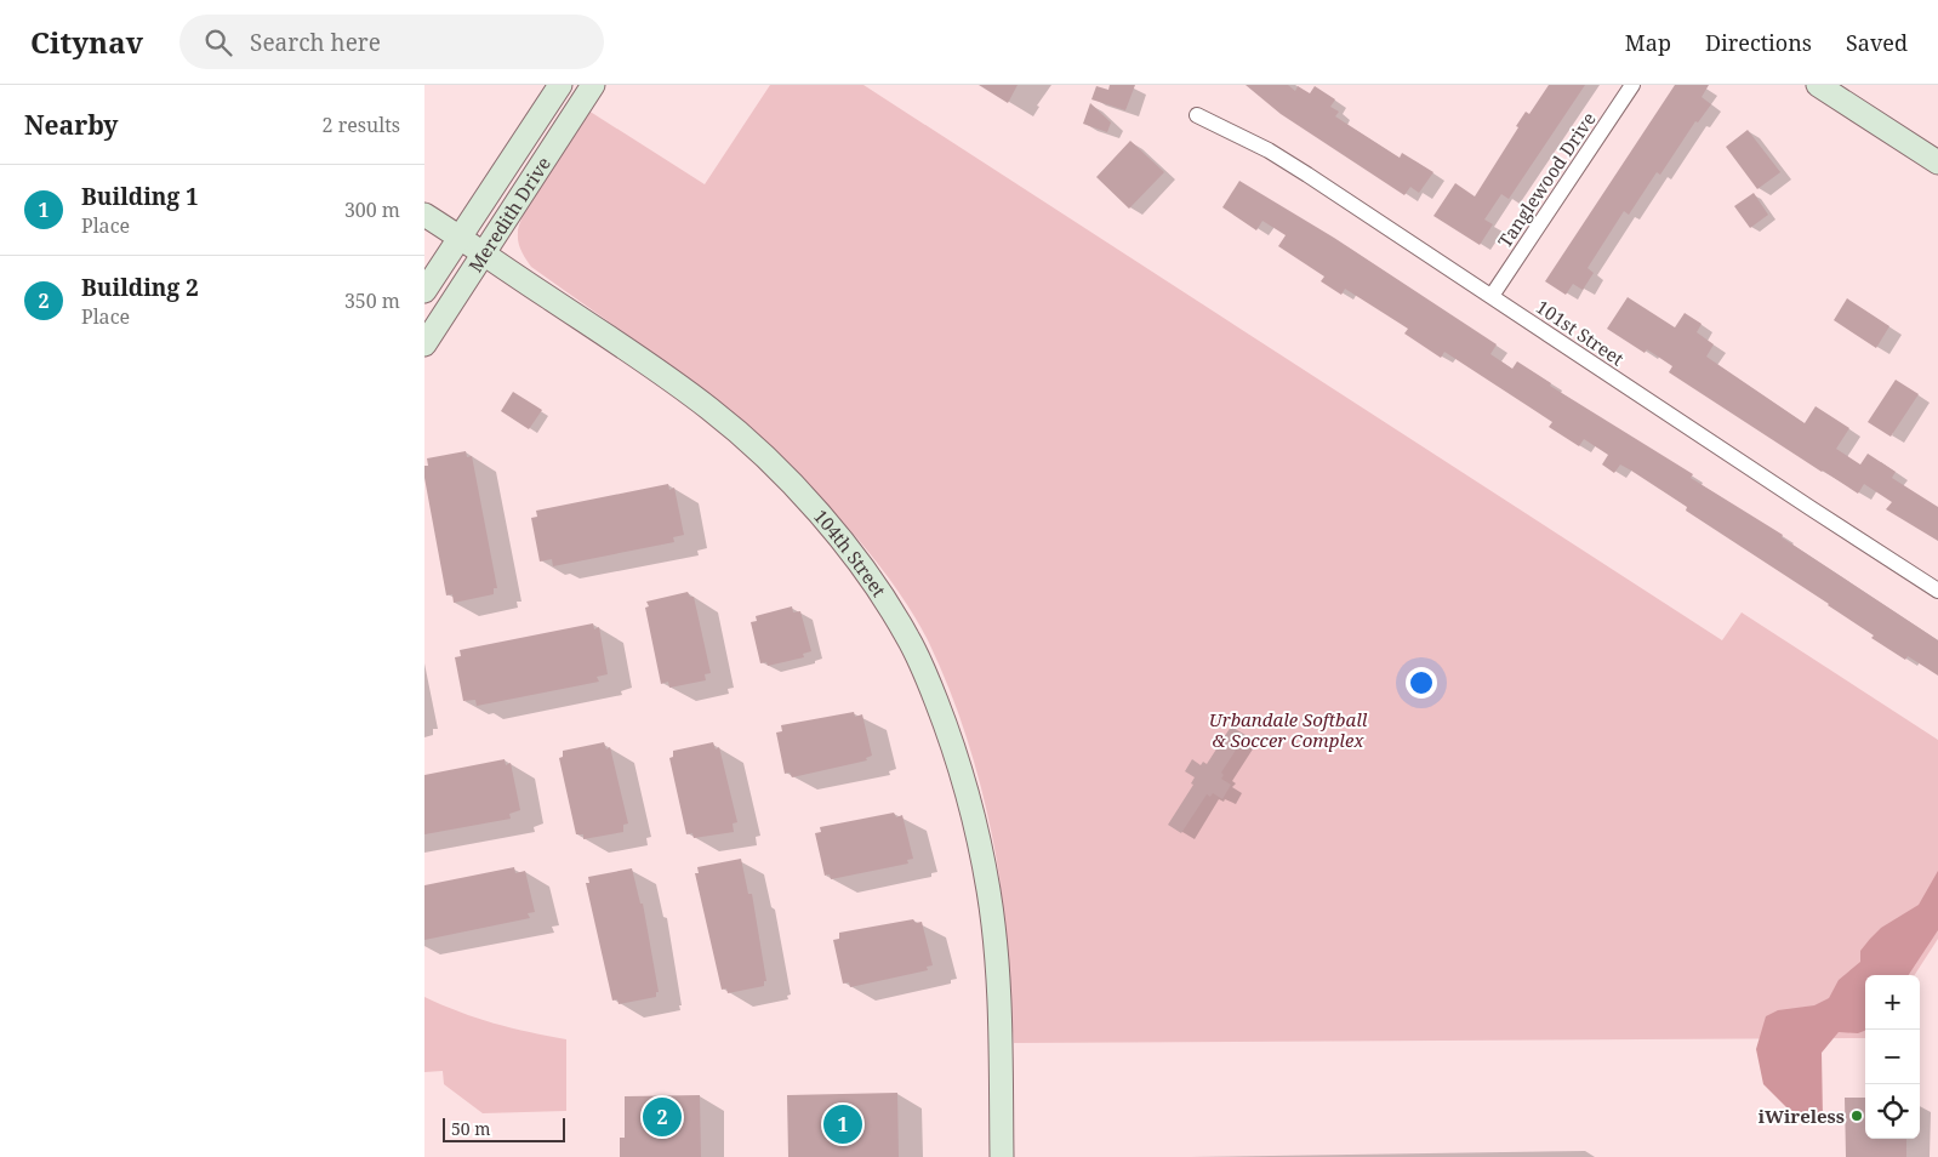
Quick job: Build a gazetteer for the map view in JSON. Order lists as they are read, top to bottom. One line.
{"streets":{"street":["Tanglewood Drive","Meredith Drive","101st Street","104th Street"]},"crossings":[["Tanglewood Drive","101st Street"],["Meredith Drive","104th Street"]],"parks":["Urbandale Softball & Soccer Complex"],"places":["iWireless"],"scale_bar":"50 m","page":{"header":"Citynav","search":"Search here","nav":["Map","Directions","Saved"],"heading":["Nearby","2 results"],"list":[{"mark":"1","name":"Building 1","note":"Place","value":"300 m"},{"mark":"2","name":"Building 2","note":"Place","value":"350 m"}],"map_buttons":["+","−"],"pins":["2","1"],"scale":"50 m"}}
